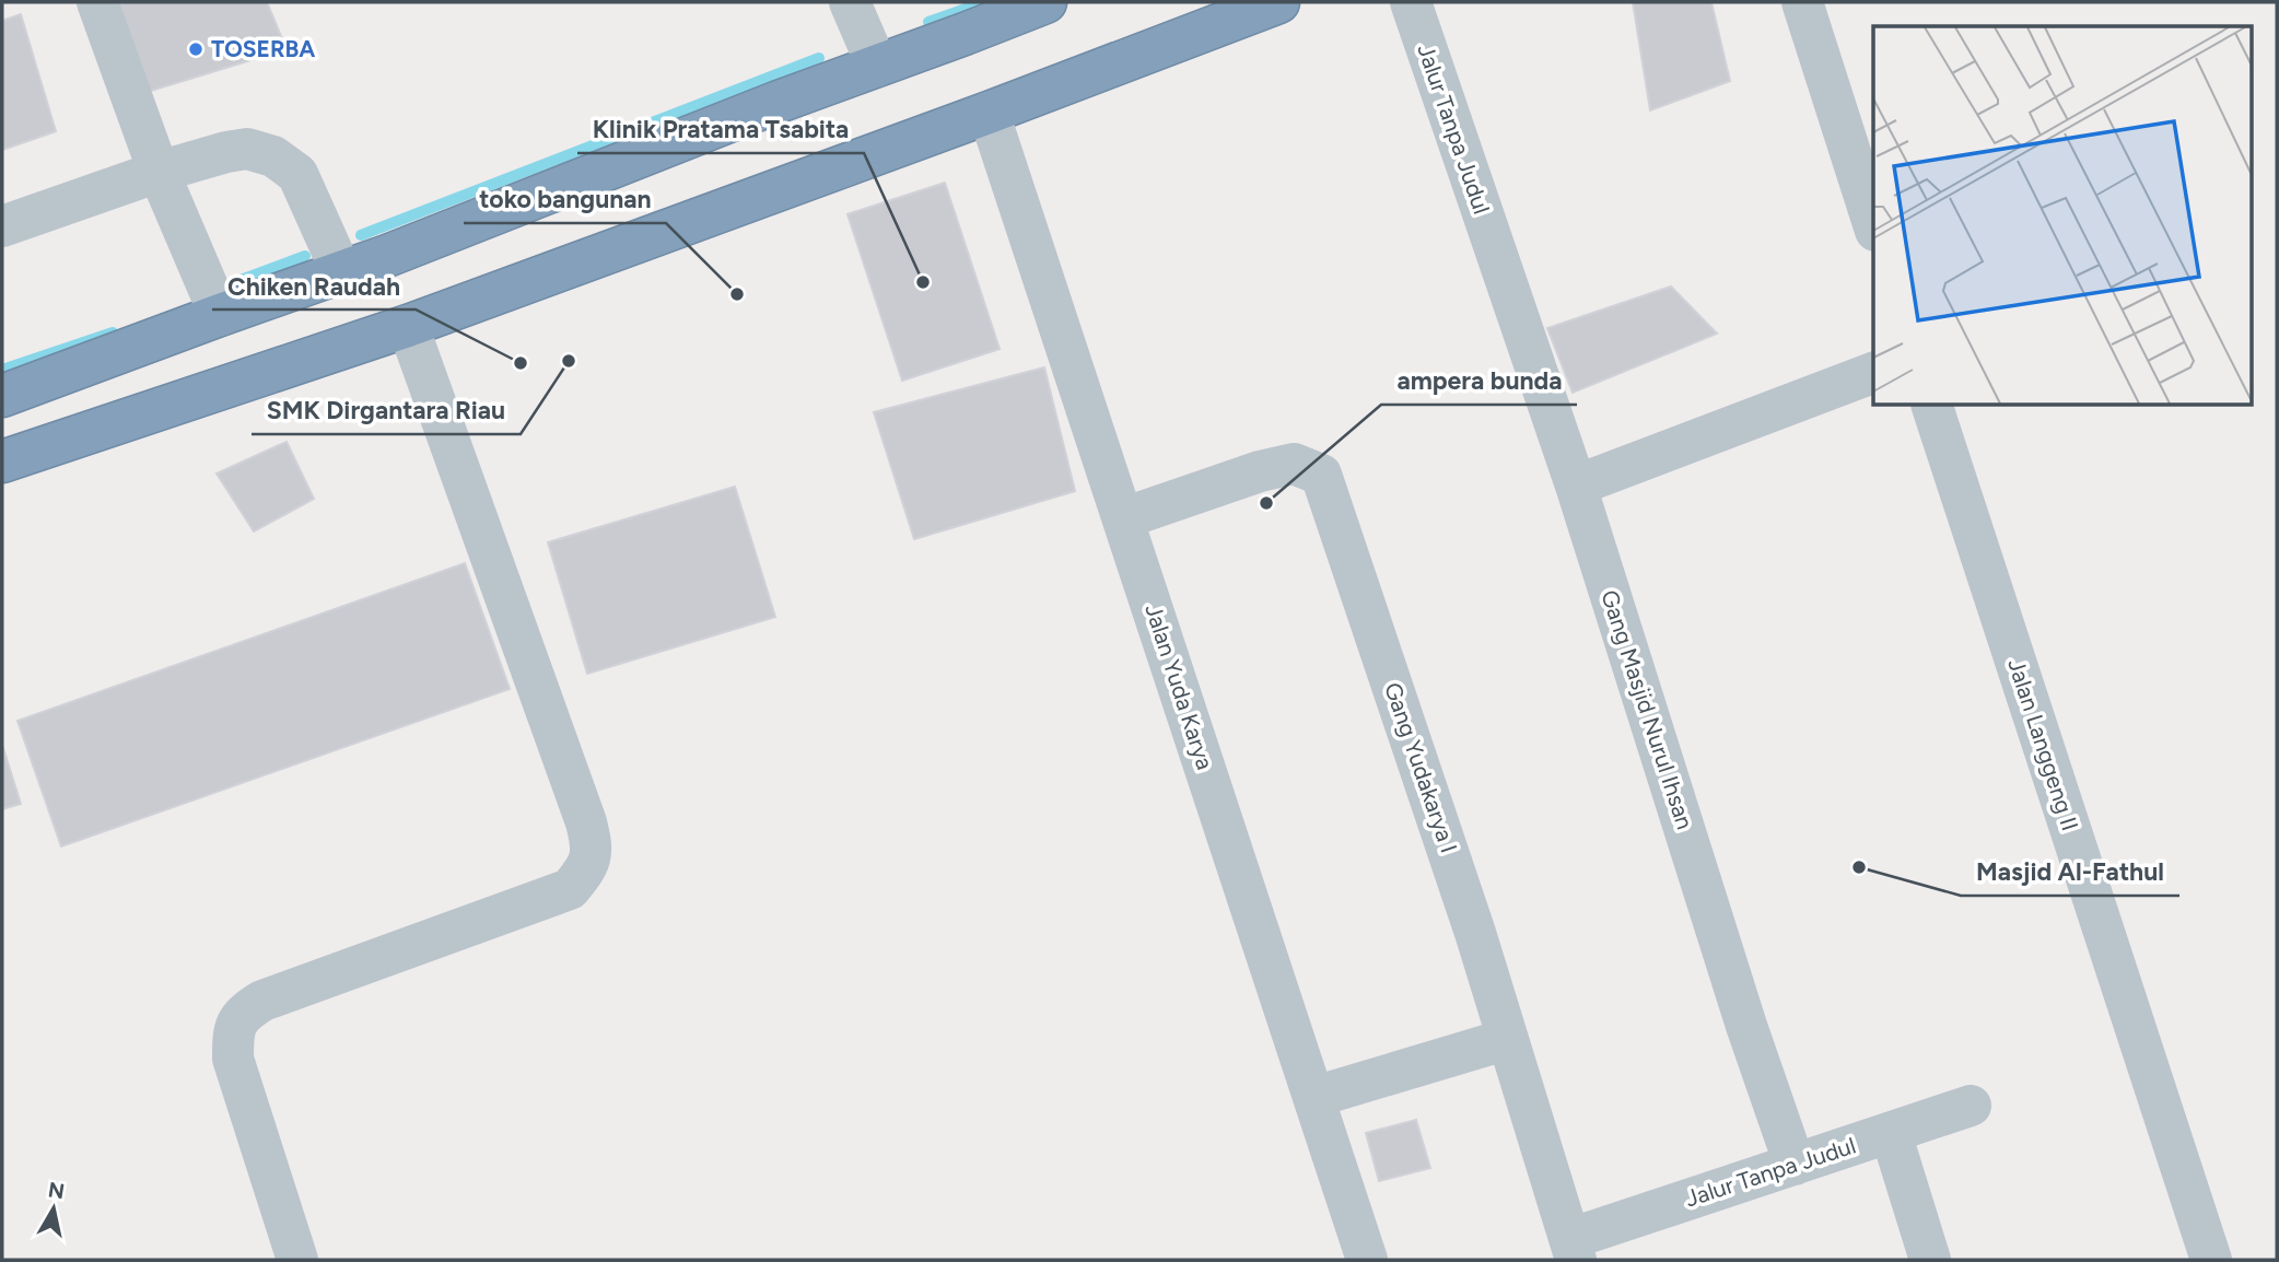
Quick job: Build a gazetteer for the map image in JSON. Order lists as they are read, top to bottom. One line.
{"streets":{"street":["Jalur Tanpa Judul","Jalan Yuda Karya","Gang Masjid Nurul Ihsan","Jalan Langgeng II","Gang Yudakarya I"]},"crossings":[["Jalur Tanpa Judul","Gang Masjid Nurul Ihsan"],["Jalur Tanpa Judul","Gang Yudakarya I"],["Jalan Yuda Karya","Gang Yudakarya I"]],"places":["TOSERBA","Klinik Pratama Tsabita","toko bangunan","SMK Dirgantara Riau","Chiken Raudah","ampera bunda","Masjid Al-Fathul"],"north":"top"}
